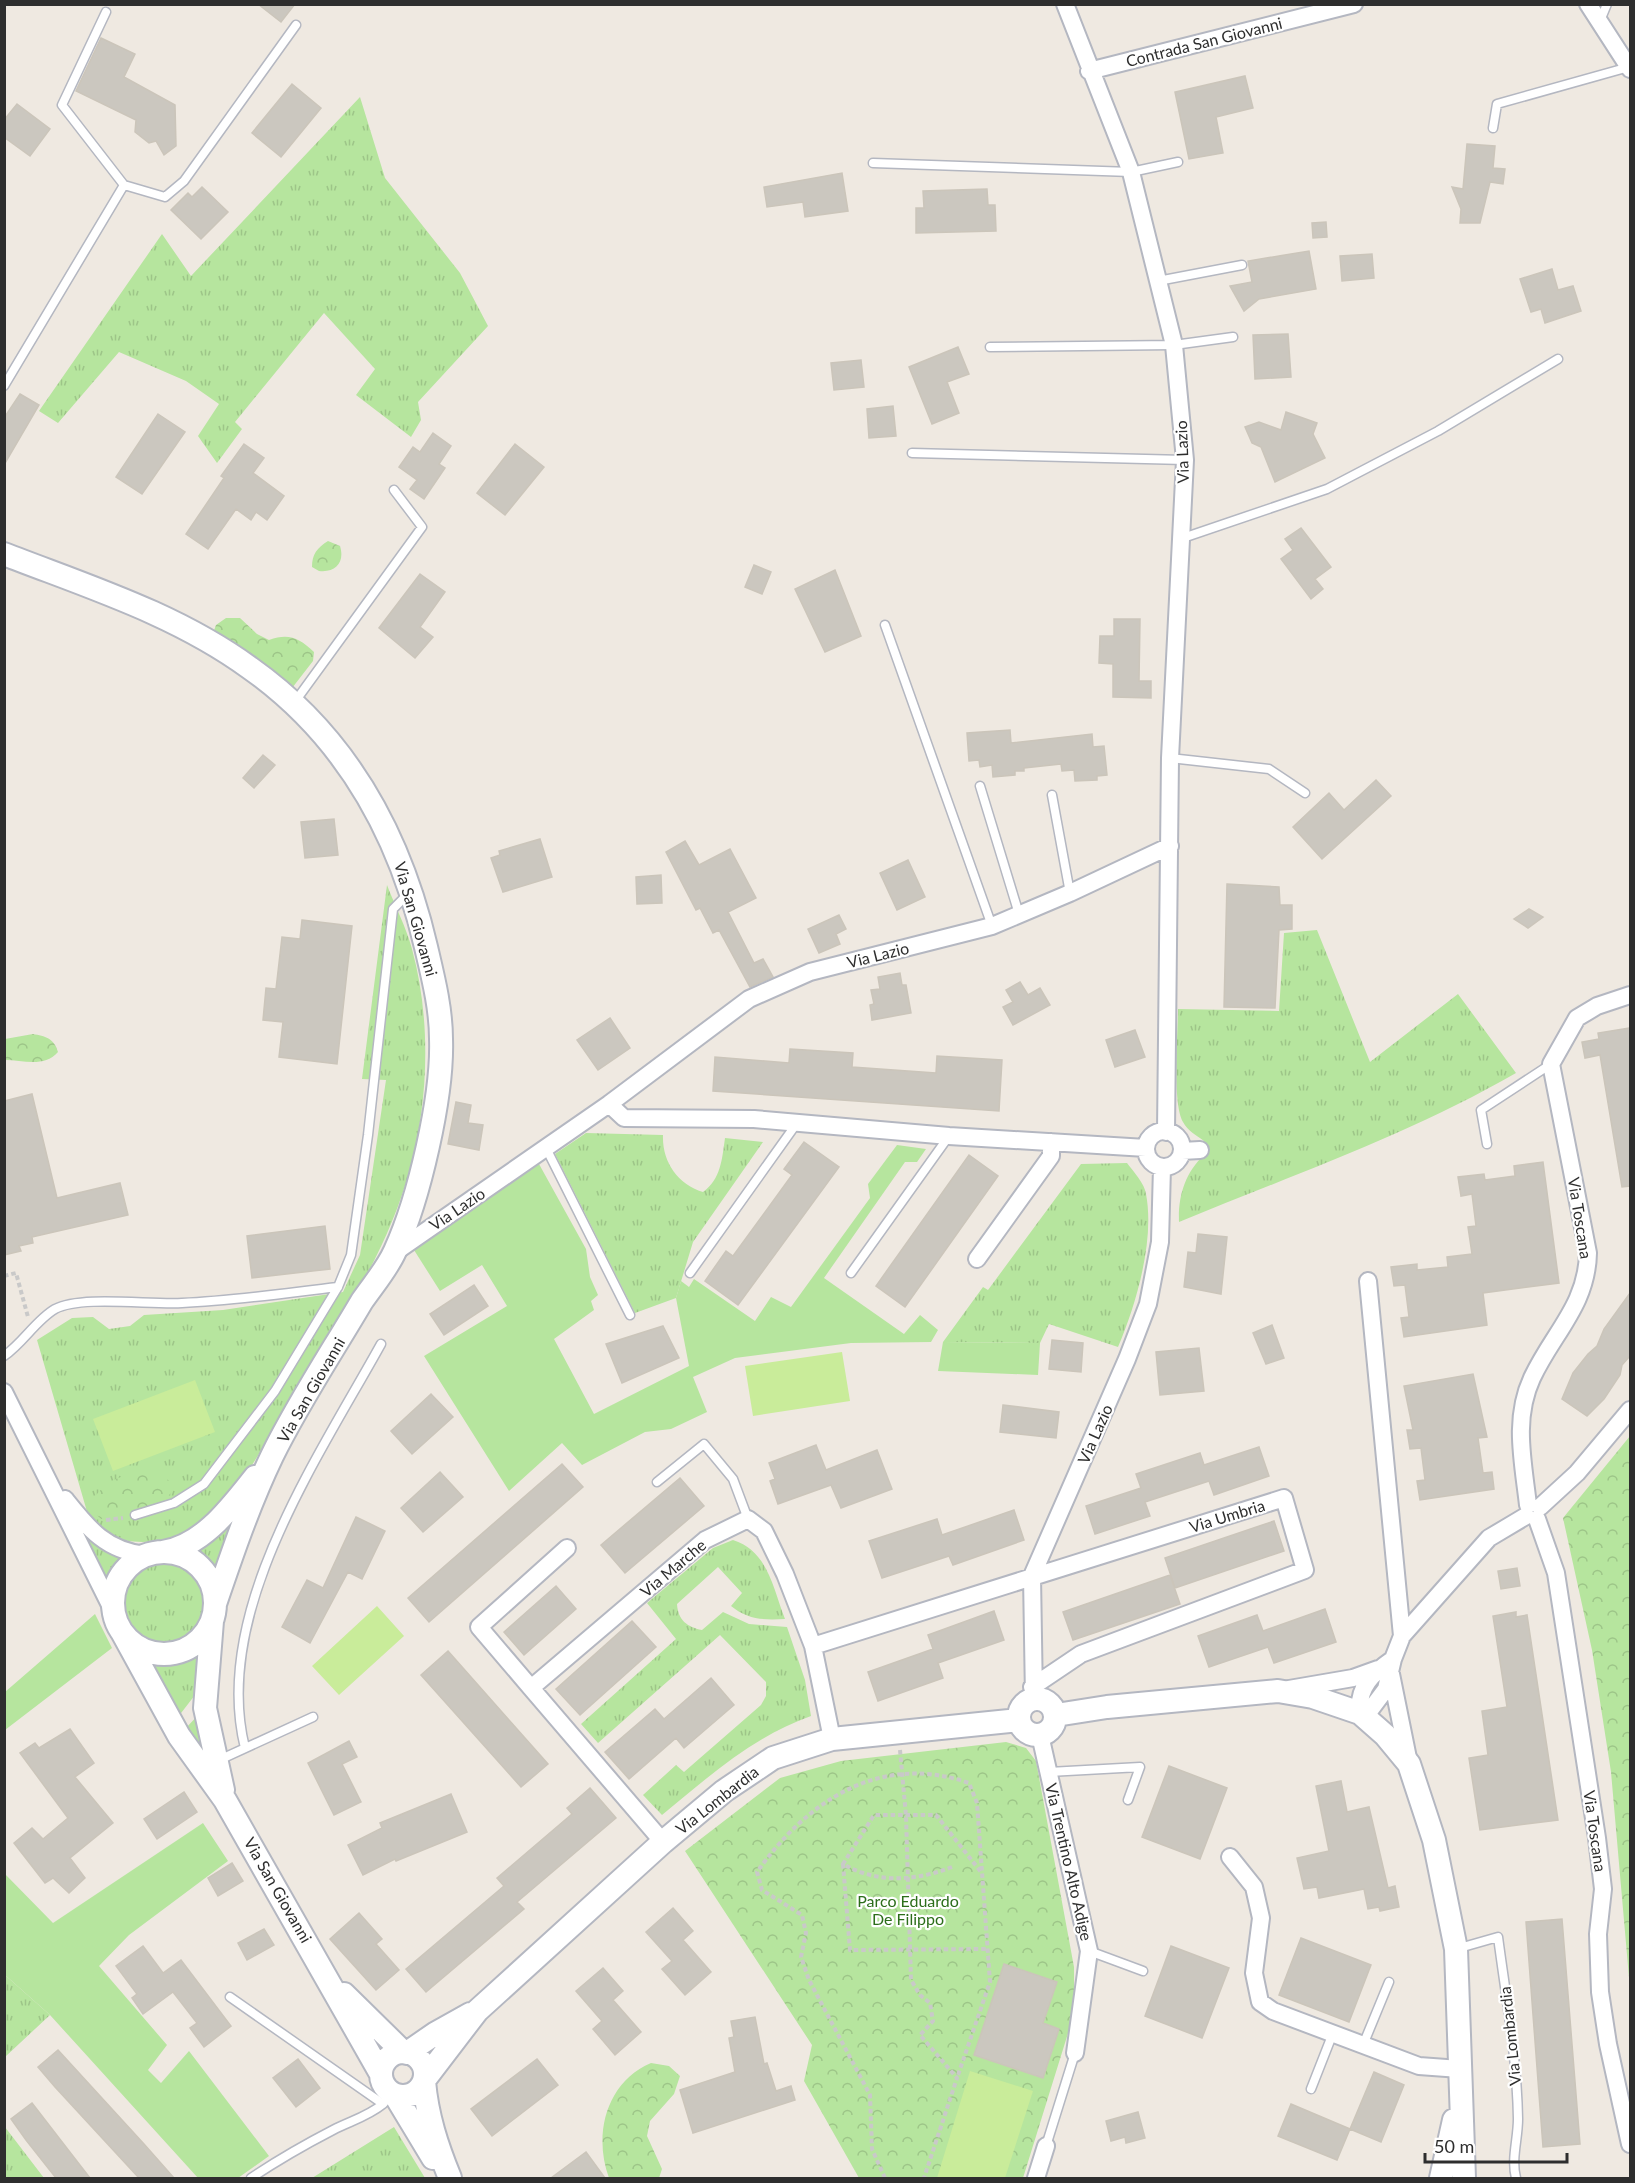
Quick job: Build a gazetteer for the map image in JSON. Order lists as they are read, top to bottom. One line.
{"streets":{"main road":["Via San Giovanni","Via Lombardia"],"street":["Contrada San Giovanni","Via Lazio","Via Toscana","Via Umbria","Via Marche","Via Trentino Alto Adige"]},"crossings":[["Contrada San Giovanni","Via Lazio"],["Via Lazio","Via San Giovanni"],["Via Lazio","Via Umbria"],["Via Lazio","Via Lombardia"],["Via Lazio","Via Trentino Alto Adige"],["Via San Giovanni","Via Lombardia"],["Via Umbria","Via Lombardia"],["Via Umbria","Via Trentino Alto Adige"],["Via Lombardia","Via Trentino Alto Adige"]],"parks":["Parco Eduardo De Filippo"],"scale_bar":"50 m"}
